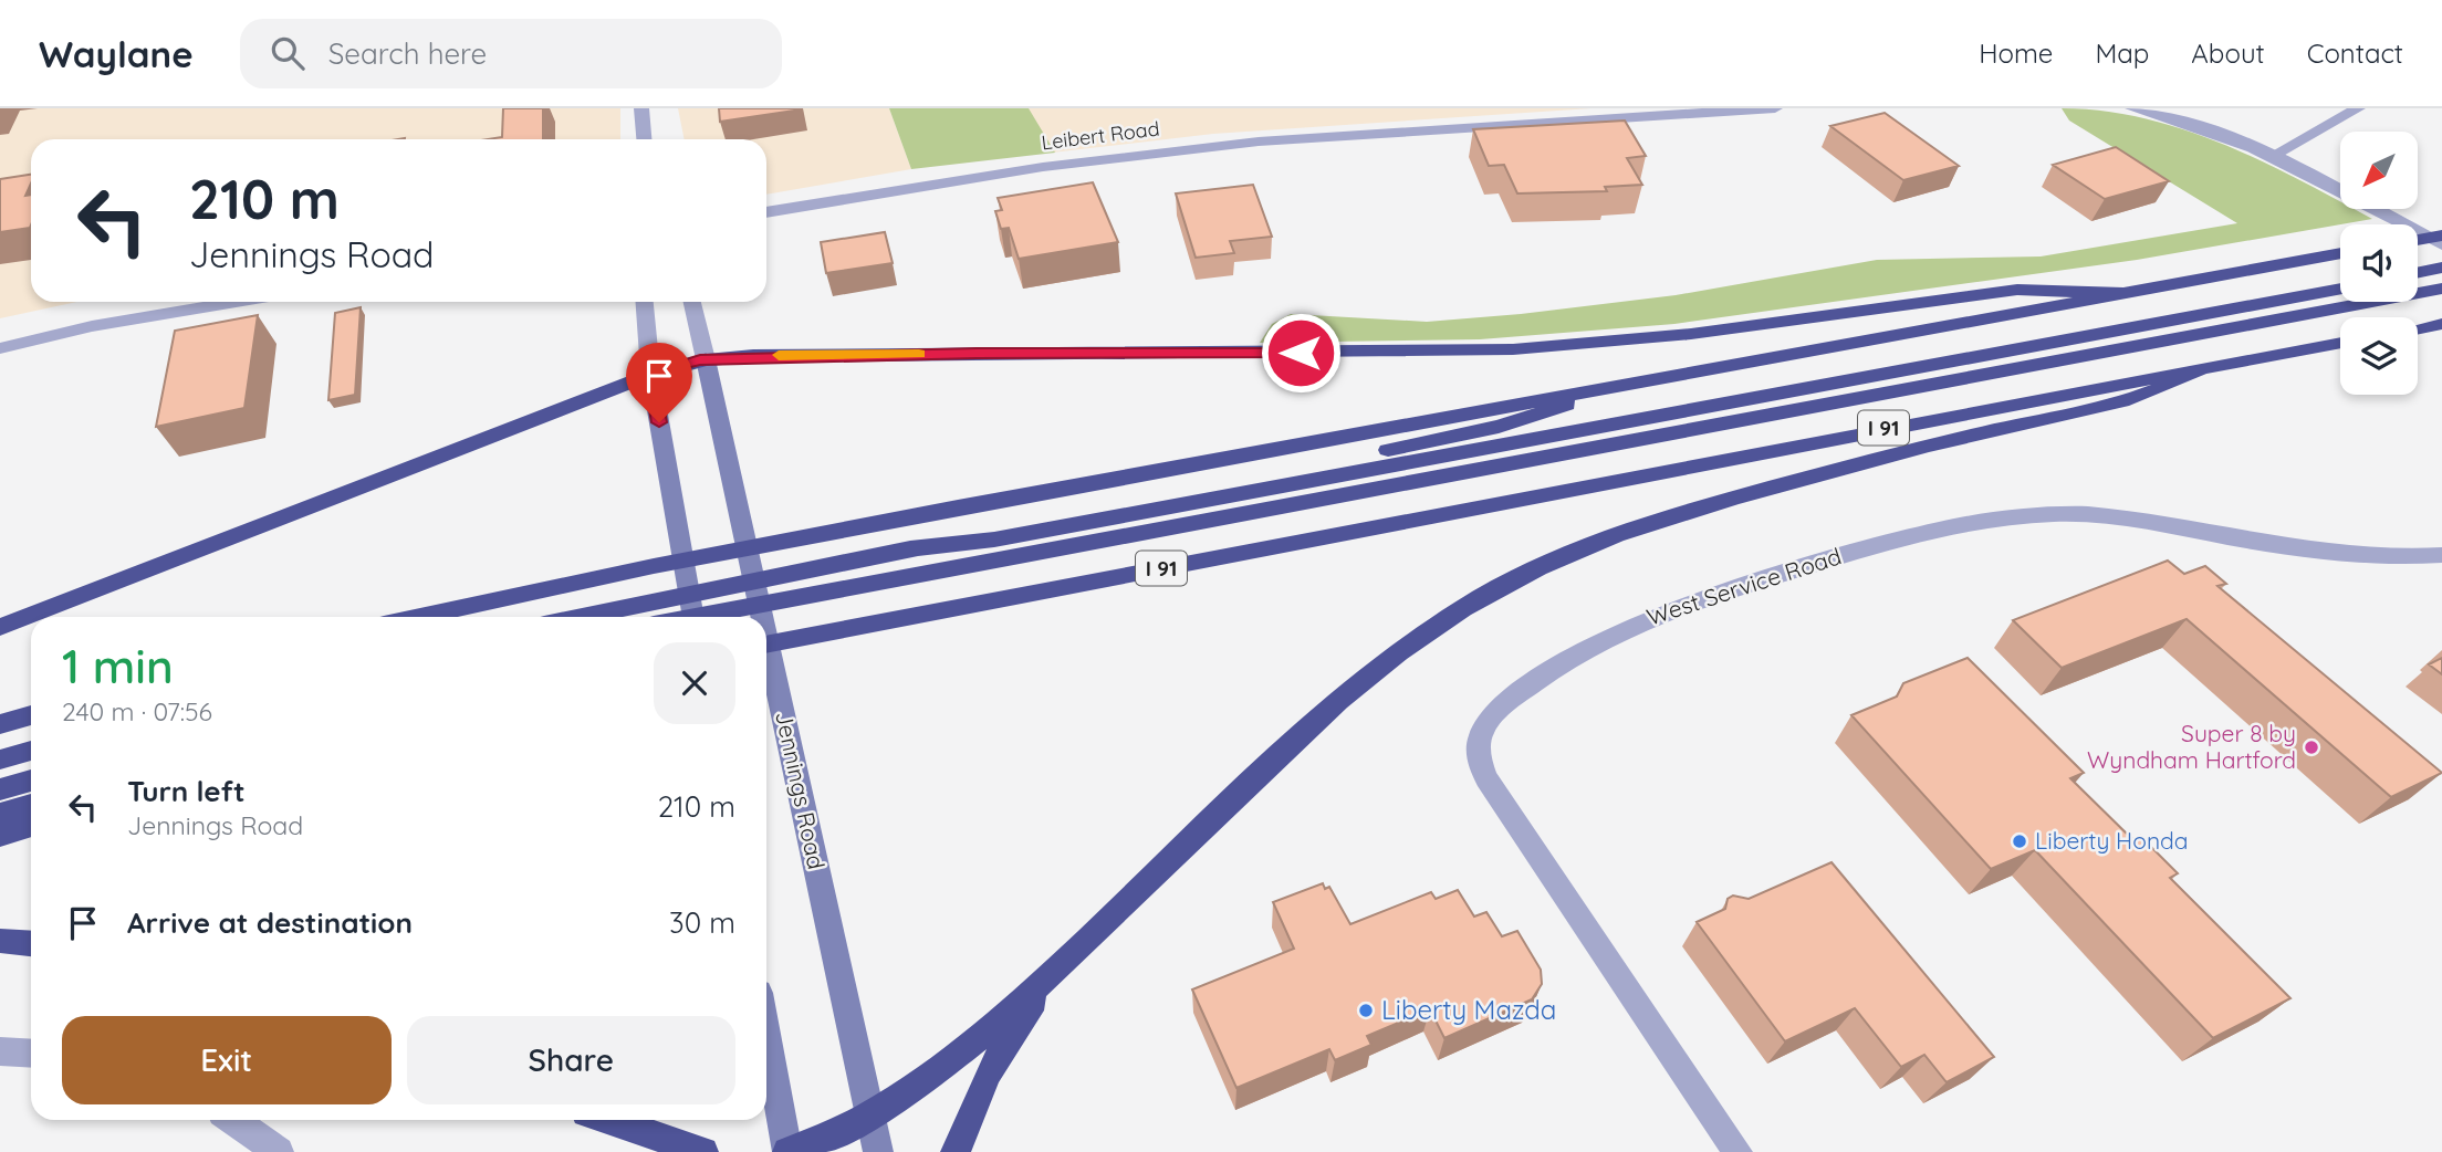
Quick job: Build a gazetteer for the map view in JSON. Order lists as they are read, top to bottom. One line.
{"streets":{"highway":["I 91"],"main road":["Jennings Road"],"street":["Leibert Road","West Service Road"]},"places":["Super 8 by Wyndham Hartford","Liberty Honda","Liberty Mazda"],"north":"bottom left","page":{"header":"Waylane","search":"Search here","nav":["Home","Map","About","Contact"],"turn":["210 m","Jennings Road"],"heading":["1 min","240 m · 07:56"],"list":[{"name":"Turn left","note":"Jennings Road","value":"210 m"},{"name":"Arrive at destination","value":"30 m"}],"buttons":["Exit","Share"]}}
